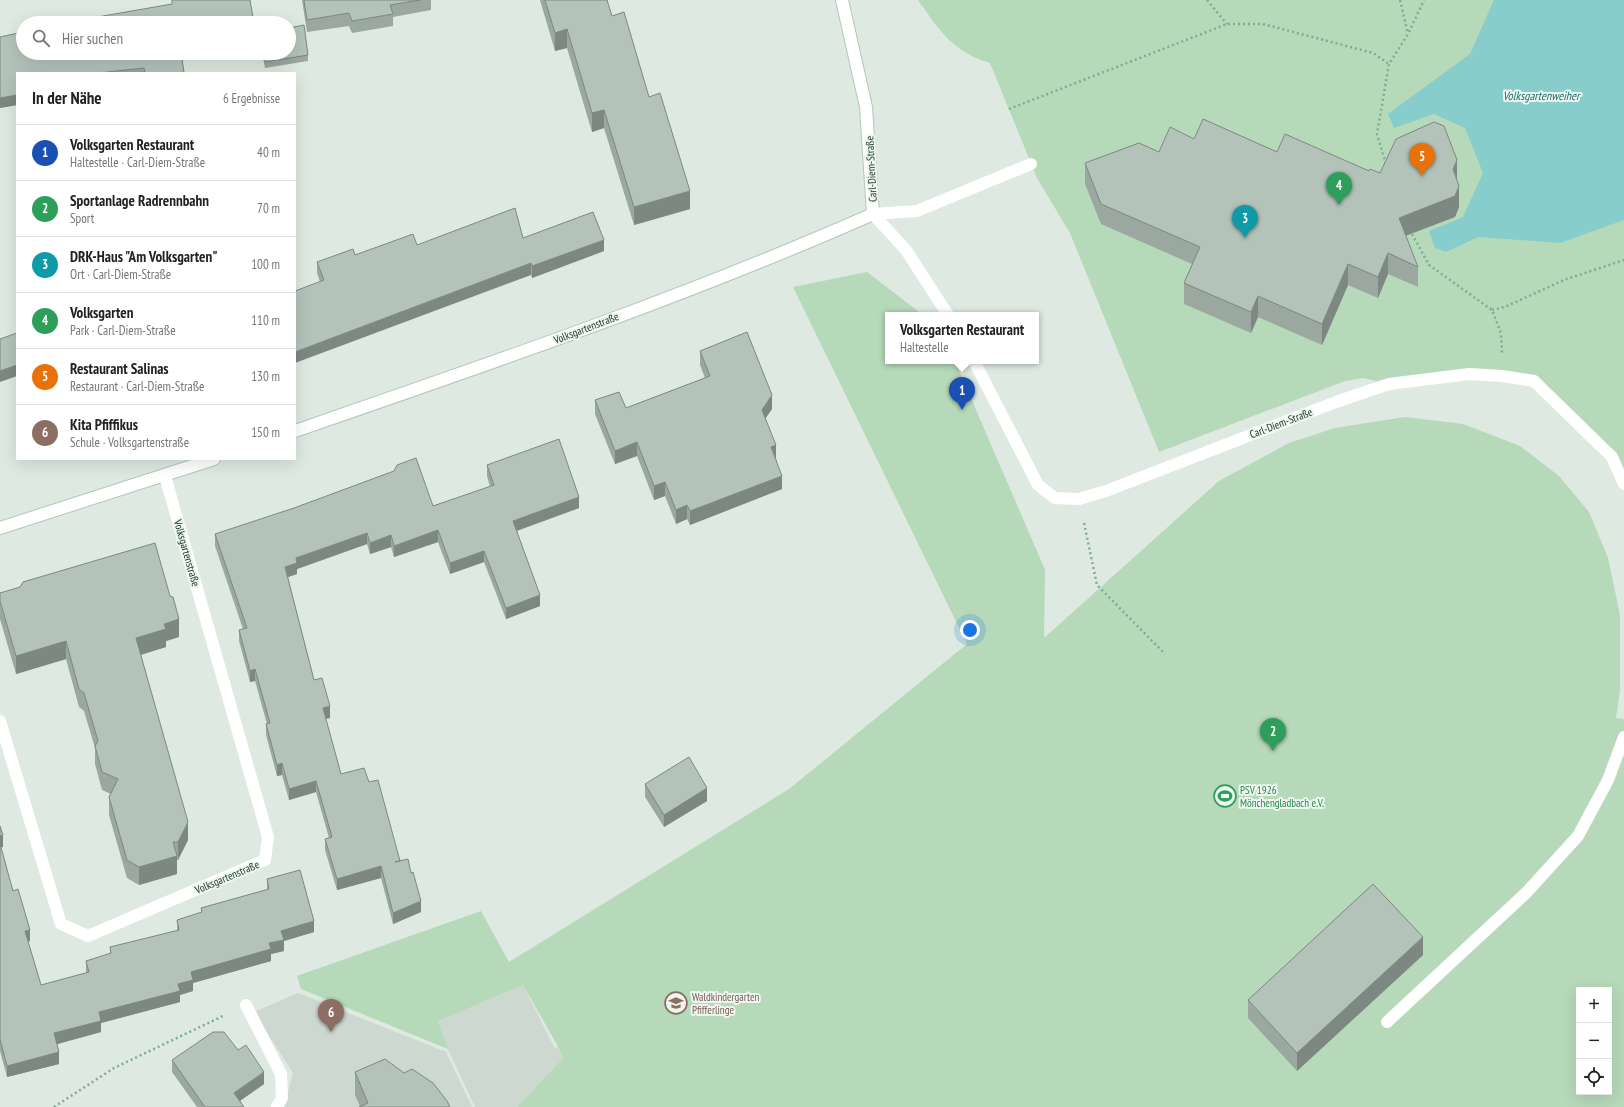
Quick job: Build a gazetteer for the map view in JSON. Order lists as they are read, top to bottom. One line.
{"streets":{"street":["Carl-Diem-Straße","Volksgartenstraße"]},"crossings":[["Carl-Diem-Straße","Volksgartenstraße"]],"water":["Volksgartenweiher"],"places":{"sports":["PSV 1926 Mönchengladbach e.V."],"school or university":["Waldkindergarten Pfifferlinge"]},"page":{"search":"Hier suchen","heading":["In der Nähe","6 Ergebnisse"],"list":[{"mark":"1","name":"Volksgarten Restaurant","note":"Haltestelle · Carl-Diem-Straße","value":"40 m"},{"mark":"2","name":"Sportanlage Radrennbahn","note":"Sport","value":"70 m"},{"mark":"3","name":"DRK-Haus \"Am Volksgarten\"","note":"Ort · Carl-Diem-Straße","value":"100 m"},{"mark":"4","name":"Volksgarten","note":"Park · Carl-Diem-Straße","value":"110 m"},{"mark":"5","name":"Restaurant Salinas","note":"Restaurant · Carl-Diem-Straße","value":"130 m"},{"mark":"6","name":"Kita Pfiffikus","note":"Schule · Volksgartenstraße","value":"150 m"}],"pins":["5","4","3","1","2","6"],"popup":["Volksgarten Restaurant","Haltestelle"],"map_buttons":["+","−"]}}
